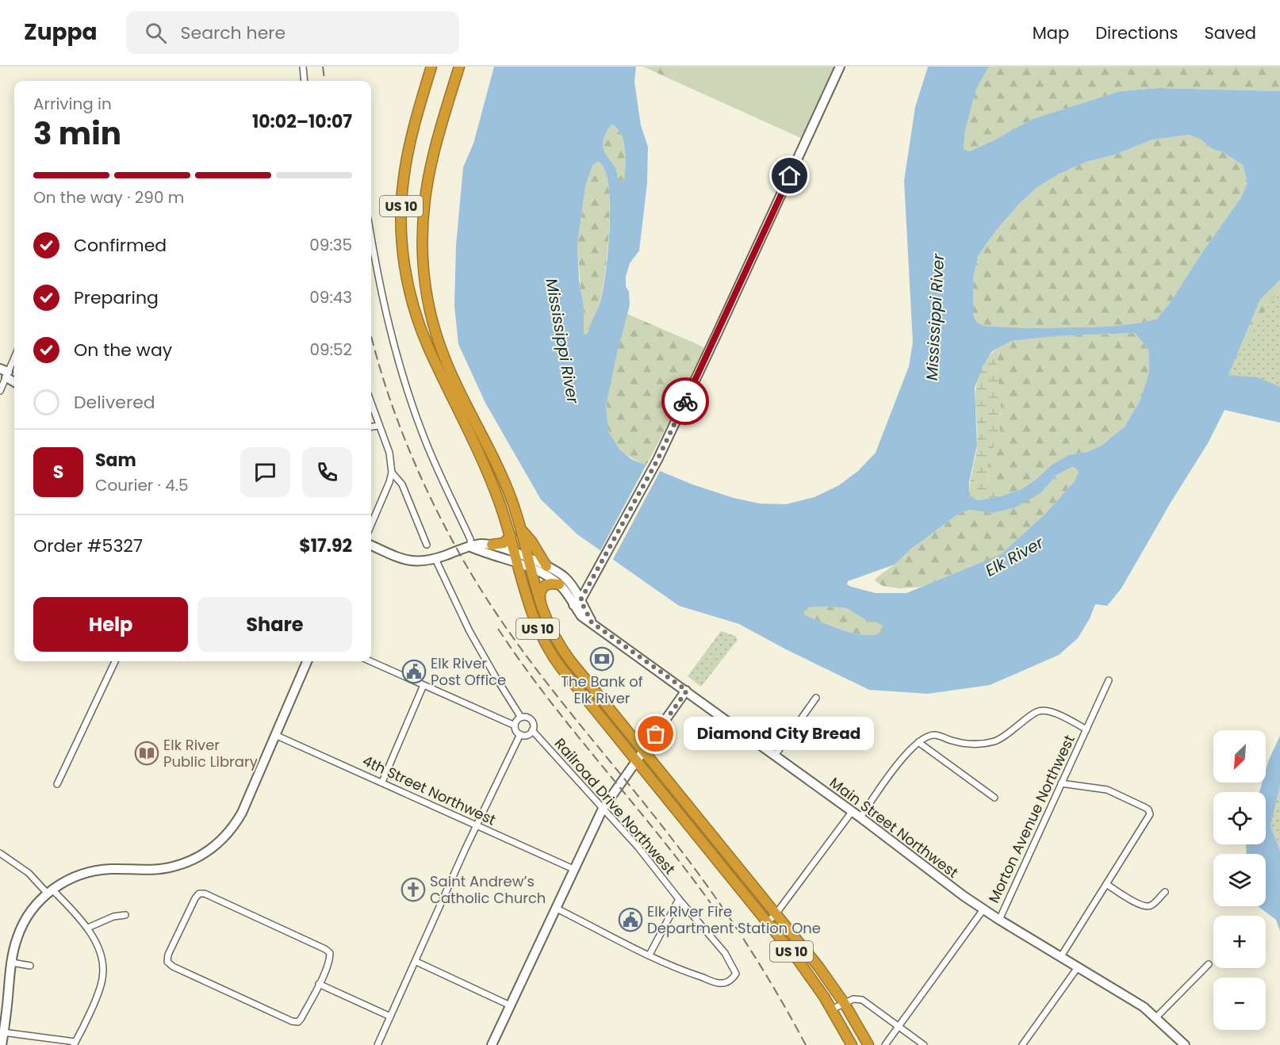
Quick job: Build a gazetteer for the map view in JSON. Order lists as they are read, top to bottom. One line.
{"streets":{"highway":["US 10"],"street":["4th Street Northwest","Railroad Drive Northwest","Morton Avenue Northwest","Main Street Northwest"]},"crossings":[["US 10","Main Street Northwest"],["Morton Avenue Northwest","Main Street Northwest"]],"water":["Mississippi River","Elk River"],"places":{"bank":["The Bank of Elk River"],"public building":["Elk River Post Office","Elk River Fire Department Station One"],"other":["Diamond City Bread"],"library":["Elk River Public Library"],"church":["Saint Andrew’s Catholic Church"]},"north":"bottom left","page":{"header":"Zuppa","search":"Search here","nav":["Map","Directions","Saved"],"heading":["3 min","Arriving in","10:02–10:07"],"panel":["Sam","Courier · 4.5","Order #5327","$17.92"],"bar":"On the way · 290 m","list":[["Confirmed","09:35"],["Preparing","09:43"],["On the way","09:52"],"Delivered"],"round":"S","buttons":["Help","Share"],"bubble":"Diamond City Bread","map_buttons":["+","−"]}}
